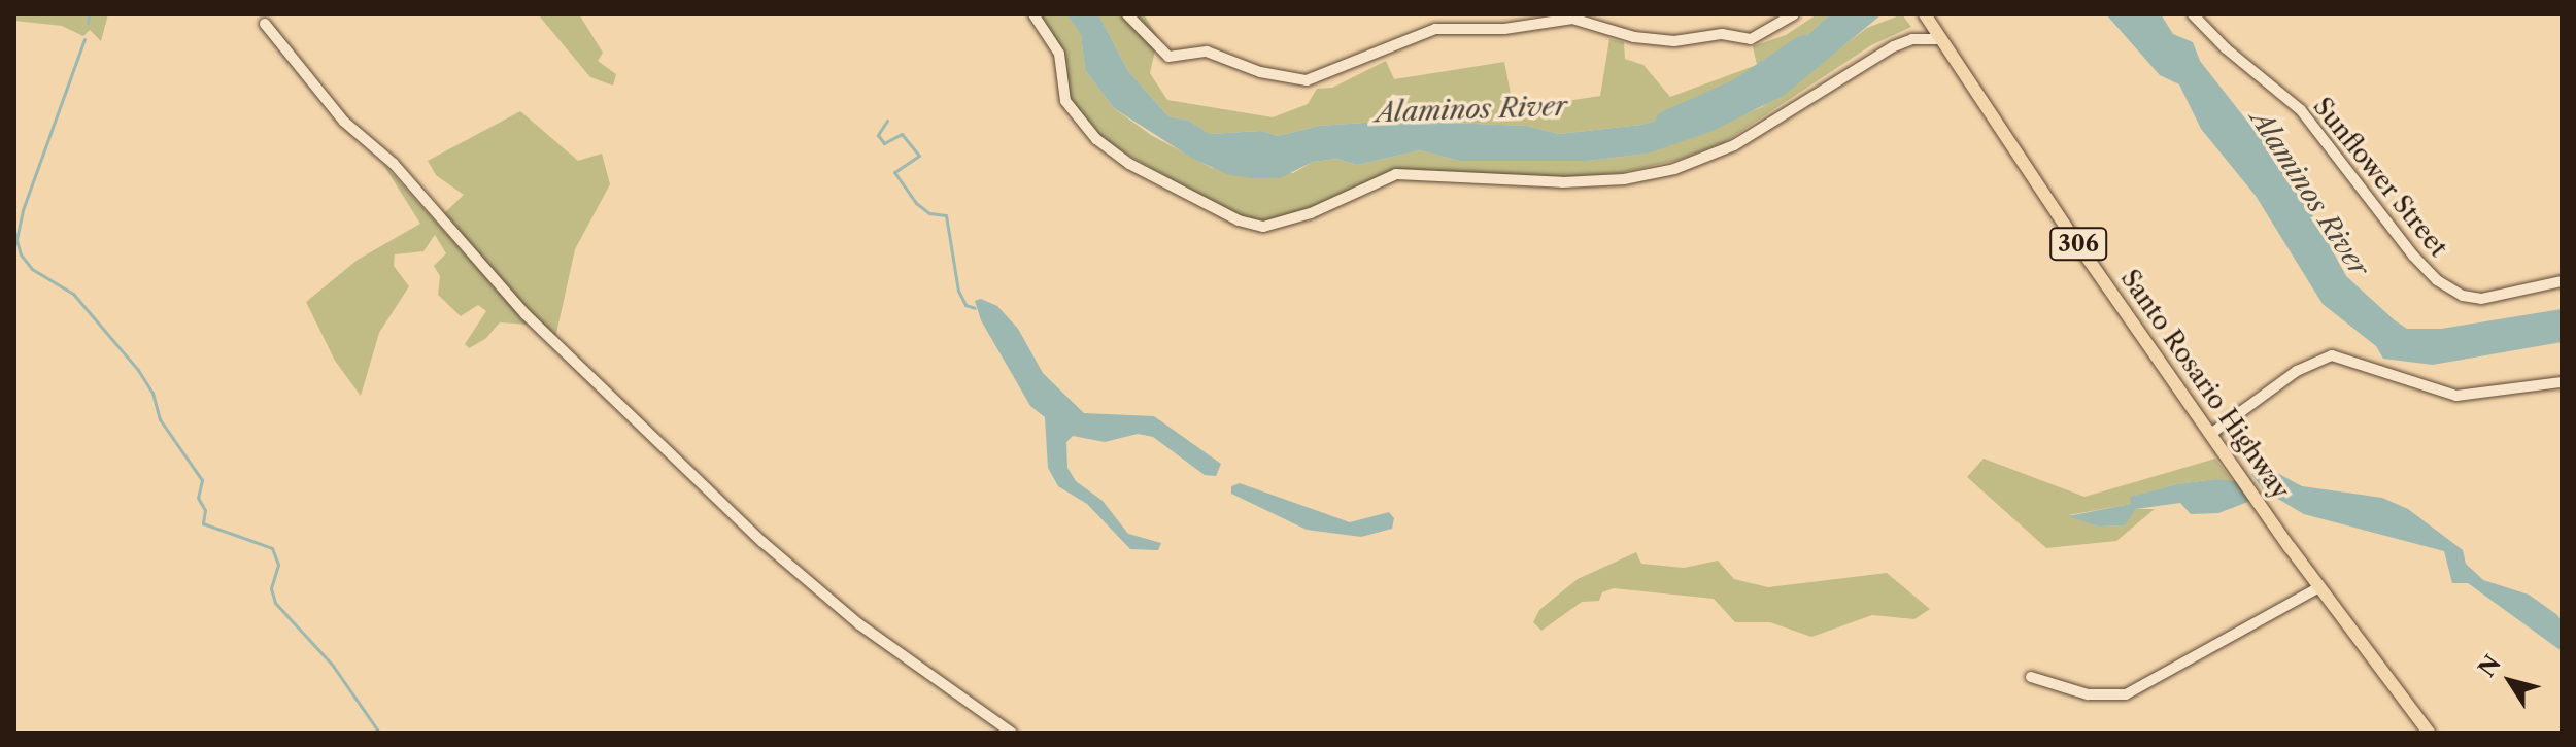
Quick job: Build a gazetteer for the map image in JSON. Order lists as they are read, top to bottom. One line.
{"streets":{"main road":["306","Santo Rosario Highway"],"street":["Sunflower Street"]},"water":["Alaminos River"],"north":"top left"}
